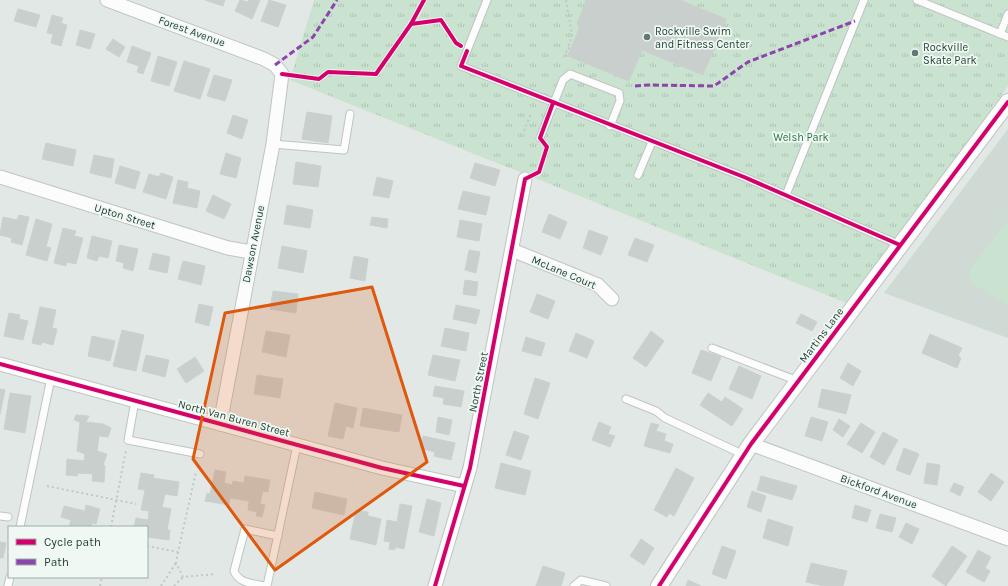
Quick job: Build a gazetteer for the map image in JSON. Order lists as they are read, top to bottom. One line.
{"streets":{"street":["Forest Avenue","Upton Street","Dawson Avenue","McLane Court","Martins Lane","North Street","North Van Buren Street","Bickford Avenue"]},"crossings":[["Forest Avenue","Dawson Avenue"],["Upton Street","Dawson Avenue"],["Dawson Avenue","North Van Buren Street"],["McLane Court","North Street"],["Martins Lane","Bickford Avenue"],["North Street","North Van Buren Street"]],"parks":["Welsh Park"],"places":["Rockville Swim and Fitness Center","Rockville Skate Park"],"legend":["Cycle path","Path"]}
